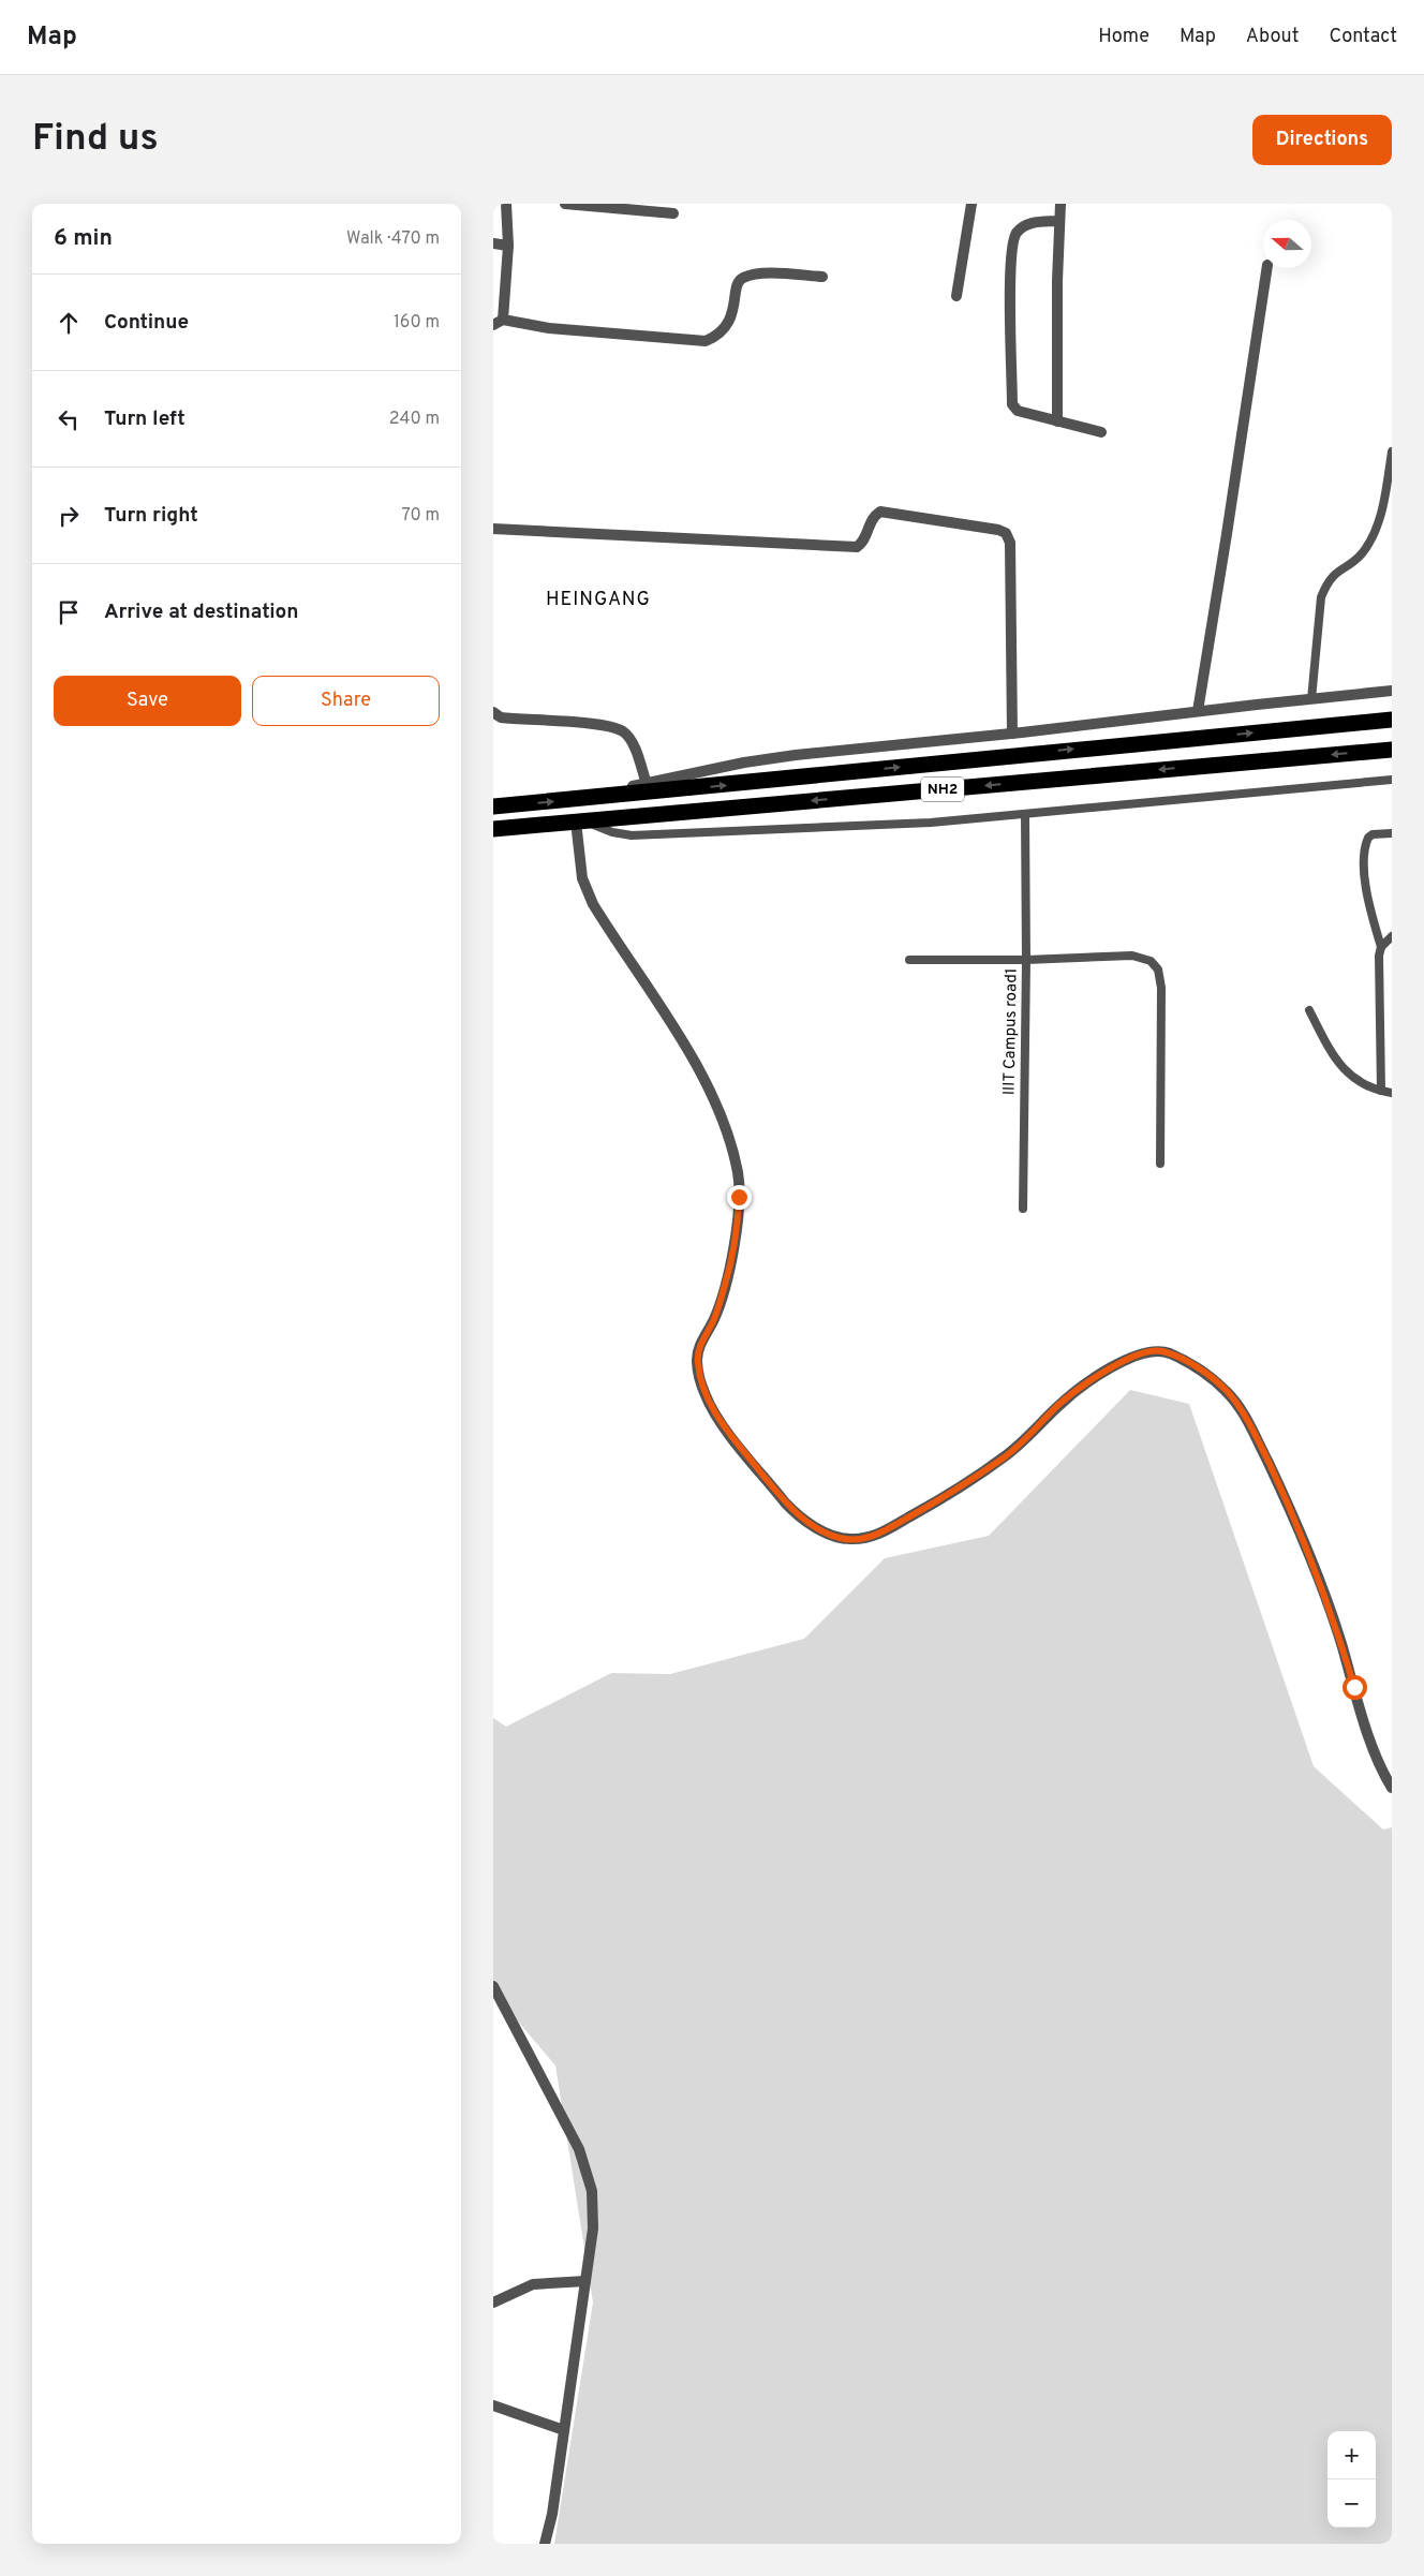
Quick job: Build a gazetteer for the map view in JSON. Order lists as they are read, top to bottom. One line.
{"streets":{"highway":["NH2"],"lane":["IIIT Campus road1"]},"districts":["HEINGANG"],"north":"left","page":{"header":"Map","nav":["Home","Map","About","Contact"],"buttons":["Directions",["Save","Share"]],"title":"Find us","heading":["6 min","Walk · 470 m"],"list":[["Continue","160 m"],["Turn left","240 m"],["Turn right","70 m"],"Arrive at destination"],"map_buttons":["+","−"]}}
